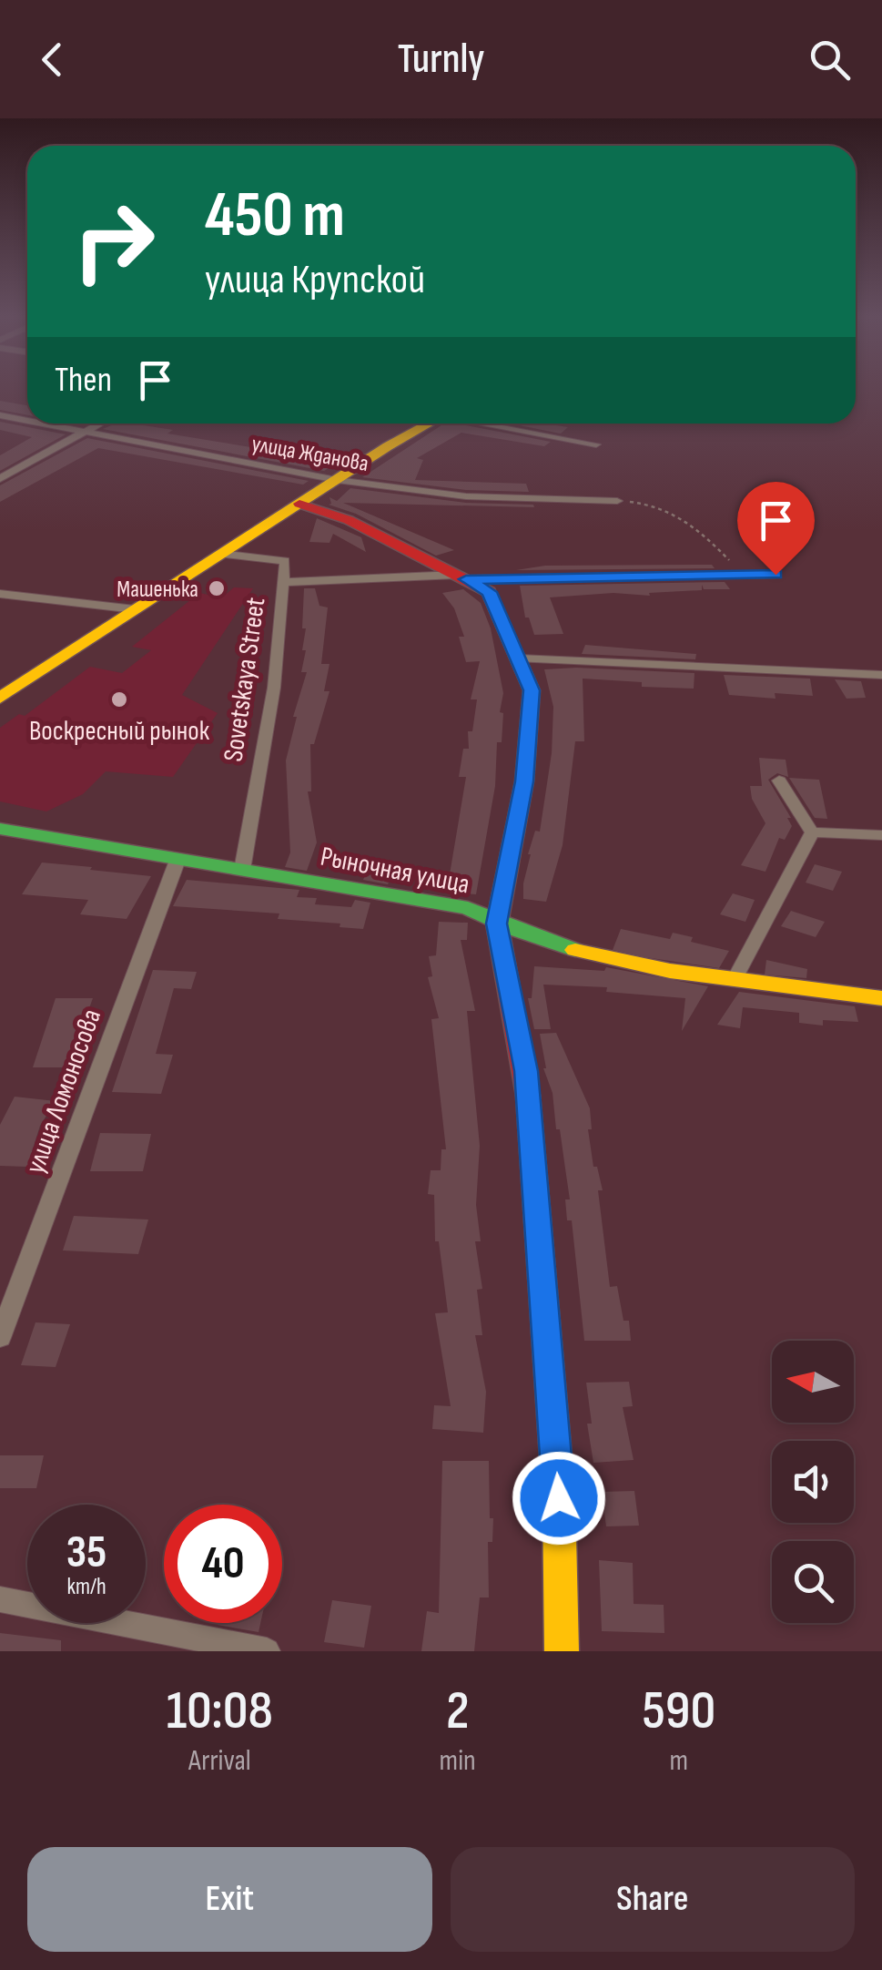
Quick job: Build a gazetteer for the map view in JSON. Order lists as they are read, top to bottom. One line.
{"streets":{"street":["улица Жданова","Sovetskaya Street","Рыночная улица","улица Ломоносова"]},"crossings":[["Sovetskaya Street","Рыночная улица"],["Рыночная улица","улица Ломоносова"]],"places":["Машенька","Воскресный рынок"],"north":"left","page":{"header":"Turnly","turn":["450 m","улица Крупской"],"then":"Then","speed":"35 km/h","limit":"40","eta":["10:08","Arrival","2","min","590","m"],"buttons":["Exit","Share"]}}
